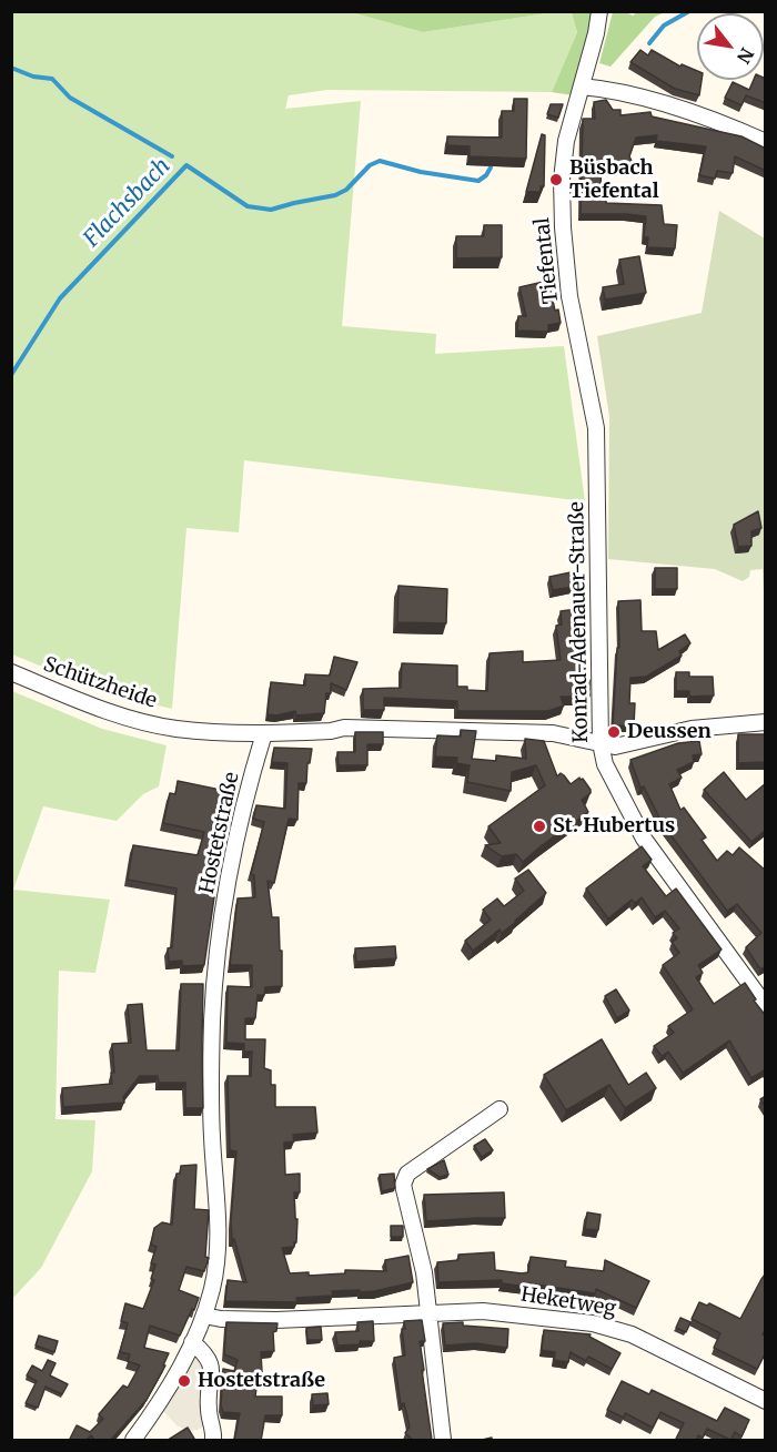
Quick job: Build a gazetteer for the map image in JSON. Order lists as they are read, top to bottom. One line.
{"streets":{"street":["Tiefental","Konrad-Adenauer-Straße","Schützheide","Hostetstraße","Heketweg"]},"crossings":[["Tiefental","Konrad-Adenauer-Straße"],["Schützheide","Hostetstraße"],["Hostetstraße","Heketweg"]],"water":["Flachsbach"],"places":["Büsbach Tiefental","Deussen","St. Hubertus","Hostetstraße"],"north":"bottom right"}
